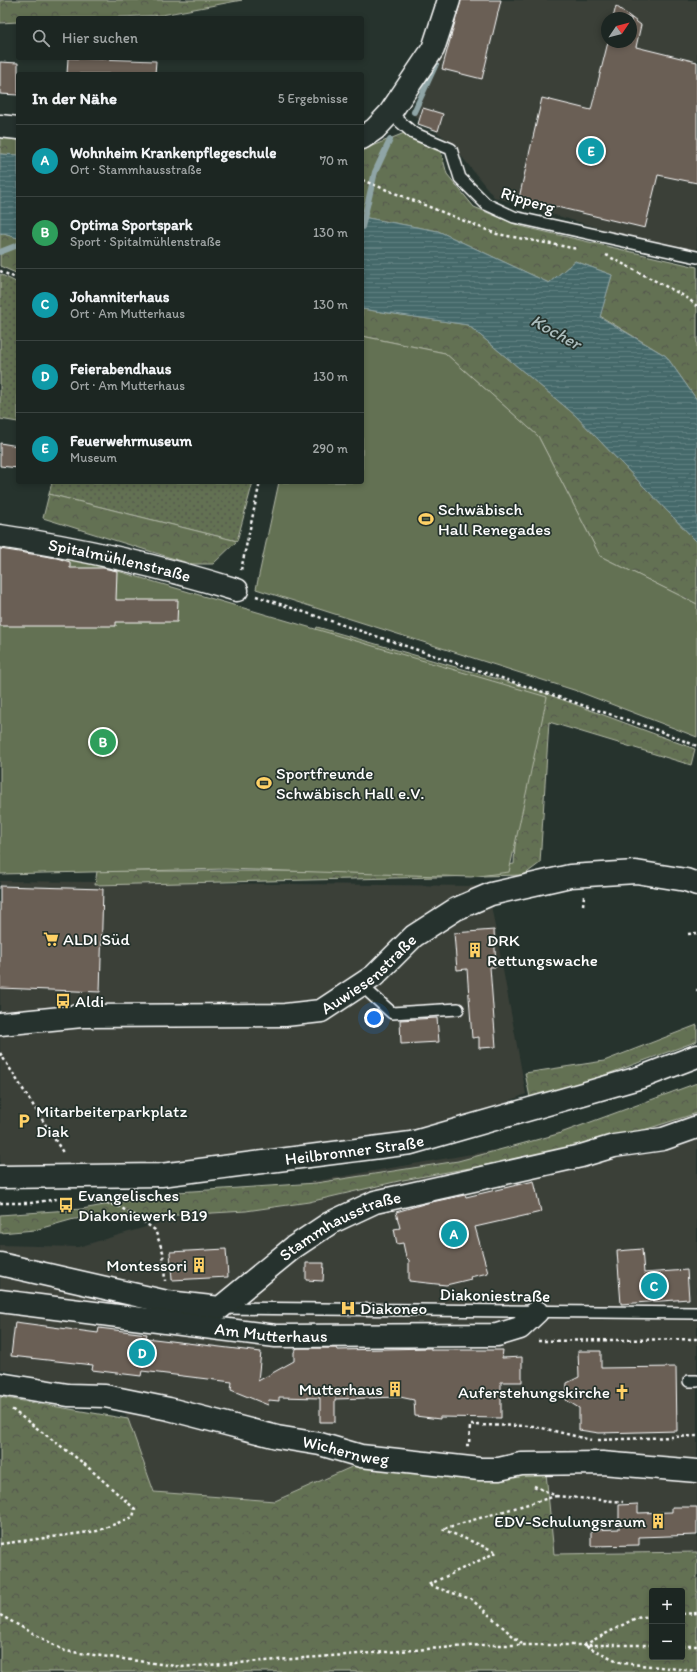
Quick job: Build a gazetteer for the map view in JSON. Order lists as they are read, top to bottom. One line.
{"streets":{"street":["Spitalmühlenstraße","Auwiesenstraße","Heilbronner Straße","Stammhausstraße","Am Mutterhaus","Wichernweg"],"lane":["Ripperg","Diakoniestraße"]},"crossings":[["Stammhausstraße","Diakoniestraße"],["Diakoniestraße","Am Mutterhaus"]],"water":["Kocher"],"places":{"sports":["Schwäbisch Hall Renegades","Sportfreunde Schwäbisch Hall e.V."],"supermarket":["ALDI Süd"],"building":["DRK Rettungswache","Montessori","Mutterhaus","EDV-Schulungsraum"],"bus stop":["Aldi","Evangelisches Diakoniewerk B19"],"parking":["Mitarbeiterparkplatz Diak"],"hospital":["Diakoneo"],"church":["Auferstehungskirche"]},"north":"top right","page":{"search":"Hier suchen","heading":["In der Nähe","5 Ergebnisse"],"list":[{"mark":"A","name":"Wohnheim Krankenpflegeschule","note":"Ort · Stammhausstraße","value":"70 m"},{"mark":"B","name":"Optima Sportspark","note":"Sport · Spitalmühlenstraße","value":"130 m"},{"mark":"C","name":"Johanniterhaus","note":"Ort · Am Mutterhaus","value":"130 m"},{"mark":"D","name":"Feierabendhaus","note":"Ort · Am Mutterhaus","value":"130 m"},{"mark":"E","name":"Feuerwehrmuseum","note":"Museum","value":"290 m"}],"pins":["E","B","A","C","D"],"map_buttons":["+","−"]}}
